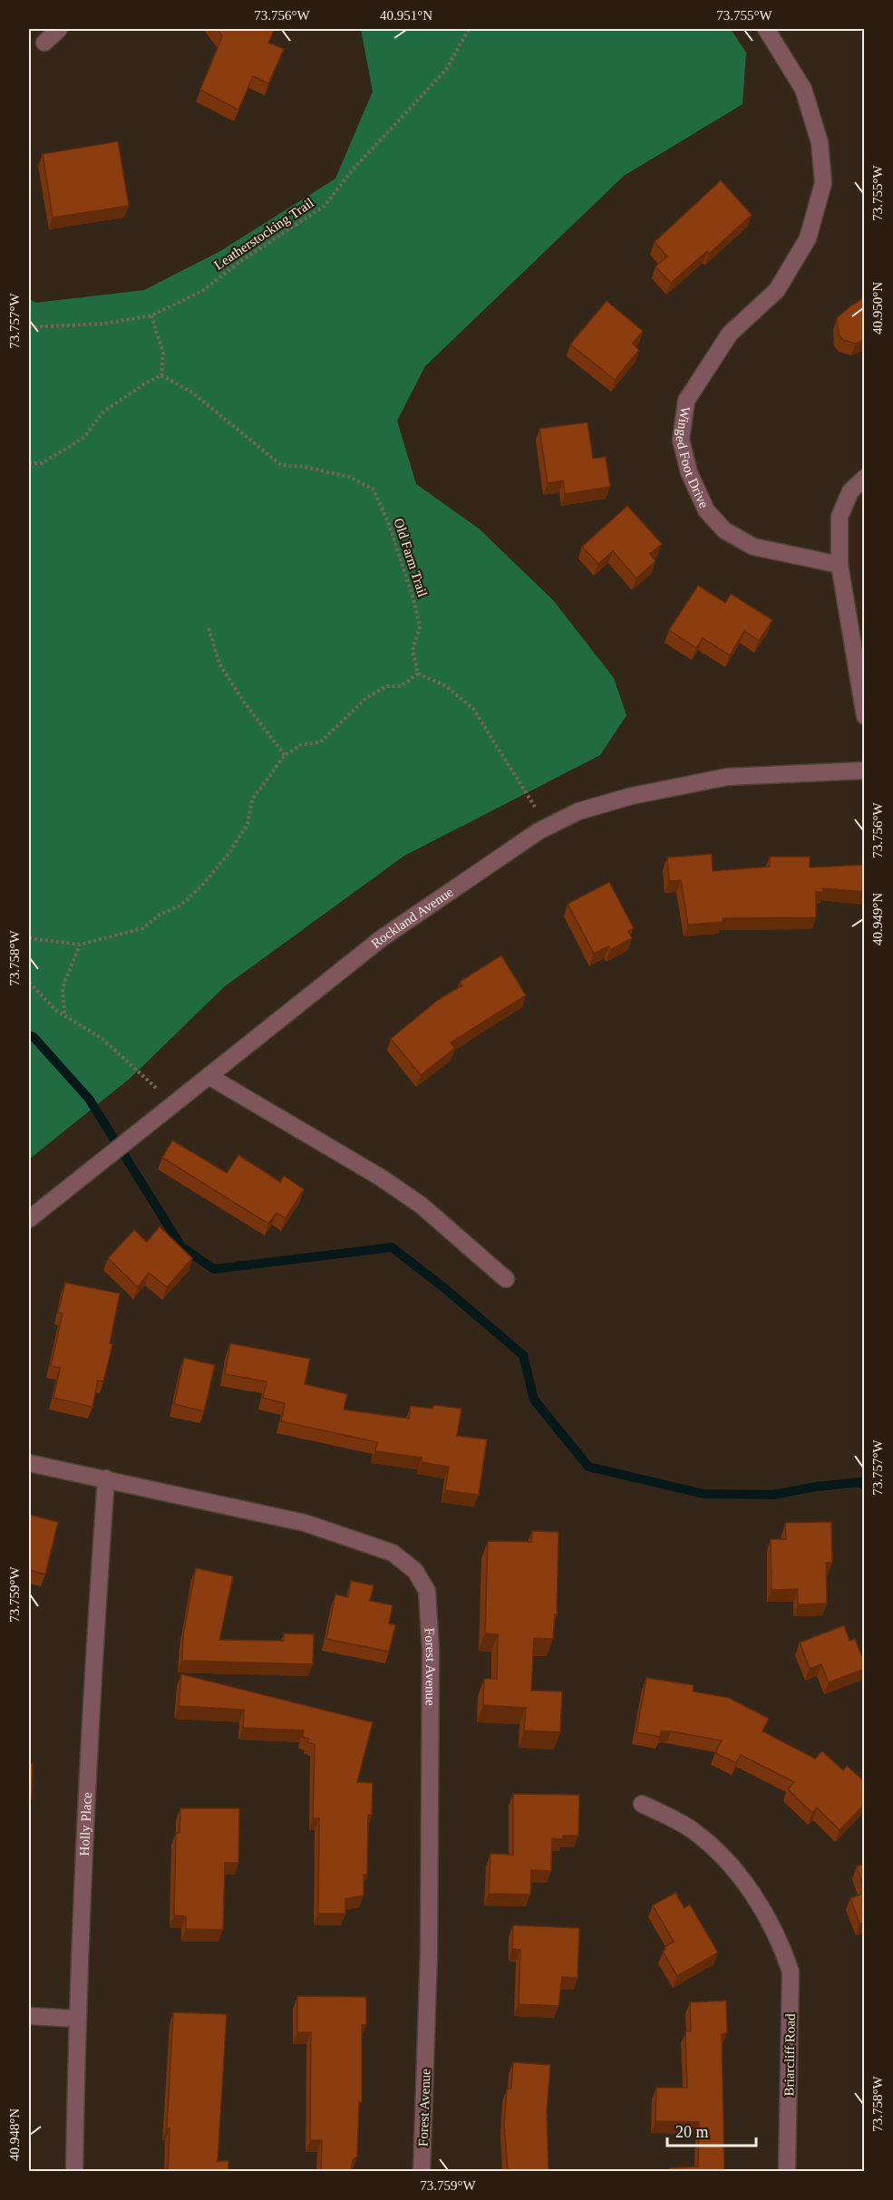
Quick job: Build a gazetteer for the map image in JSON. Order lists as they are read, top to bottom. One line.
{"streets":{"street":["Winged Foot Drive","Rockland Avenue","Forest Avenue","Holly Place","Briarcliff Road"],"path":["Leatherstocking Trail","Old Farm Trail"]},"crossings":[["Forest Avenue","Holly Place"]],"scale_bar":"20 m","coordinates":["73.756°W","40.951°N","73.755°W","40.950°N","73.757°W","40.949°N","73.758°W","73.759°W","40.948°N"]}
